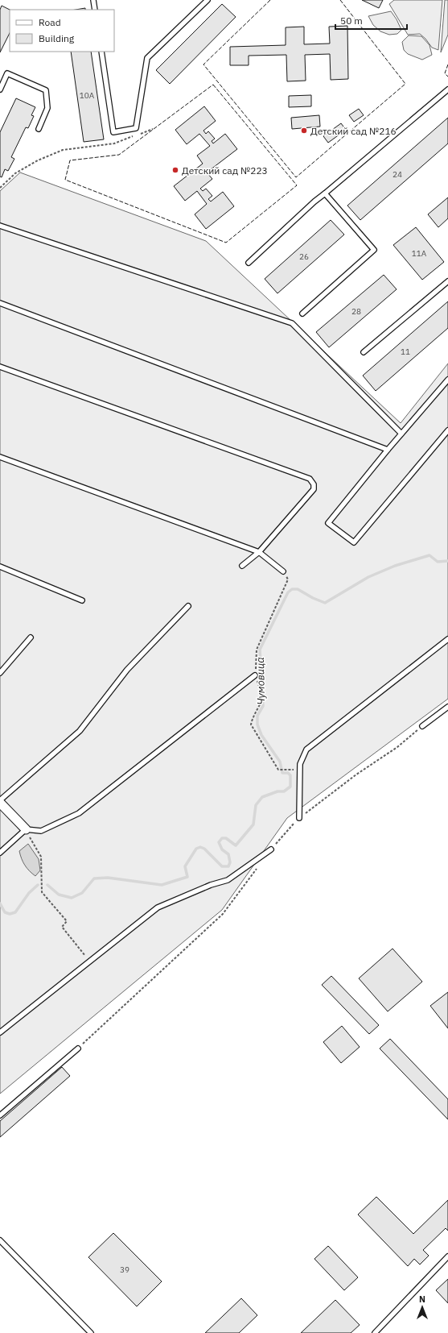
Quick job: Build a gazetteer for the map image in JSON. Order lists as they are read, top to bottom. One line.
{"water":["Чумовица"],"places":["Детский сад №216","Детский сад №223"],"house_numbers":["10А","24","11А","26","28","11","39"],"legend":["Road","Building"],"scale_bar":"50 m","north":"top"}
